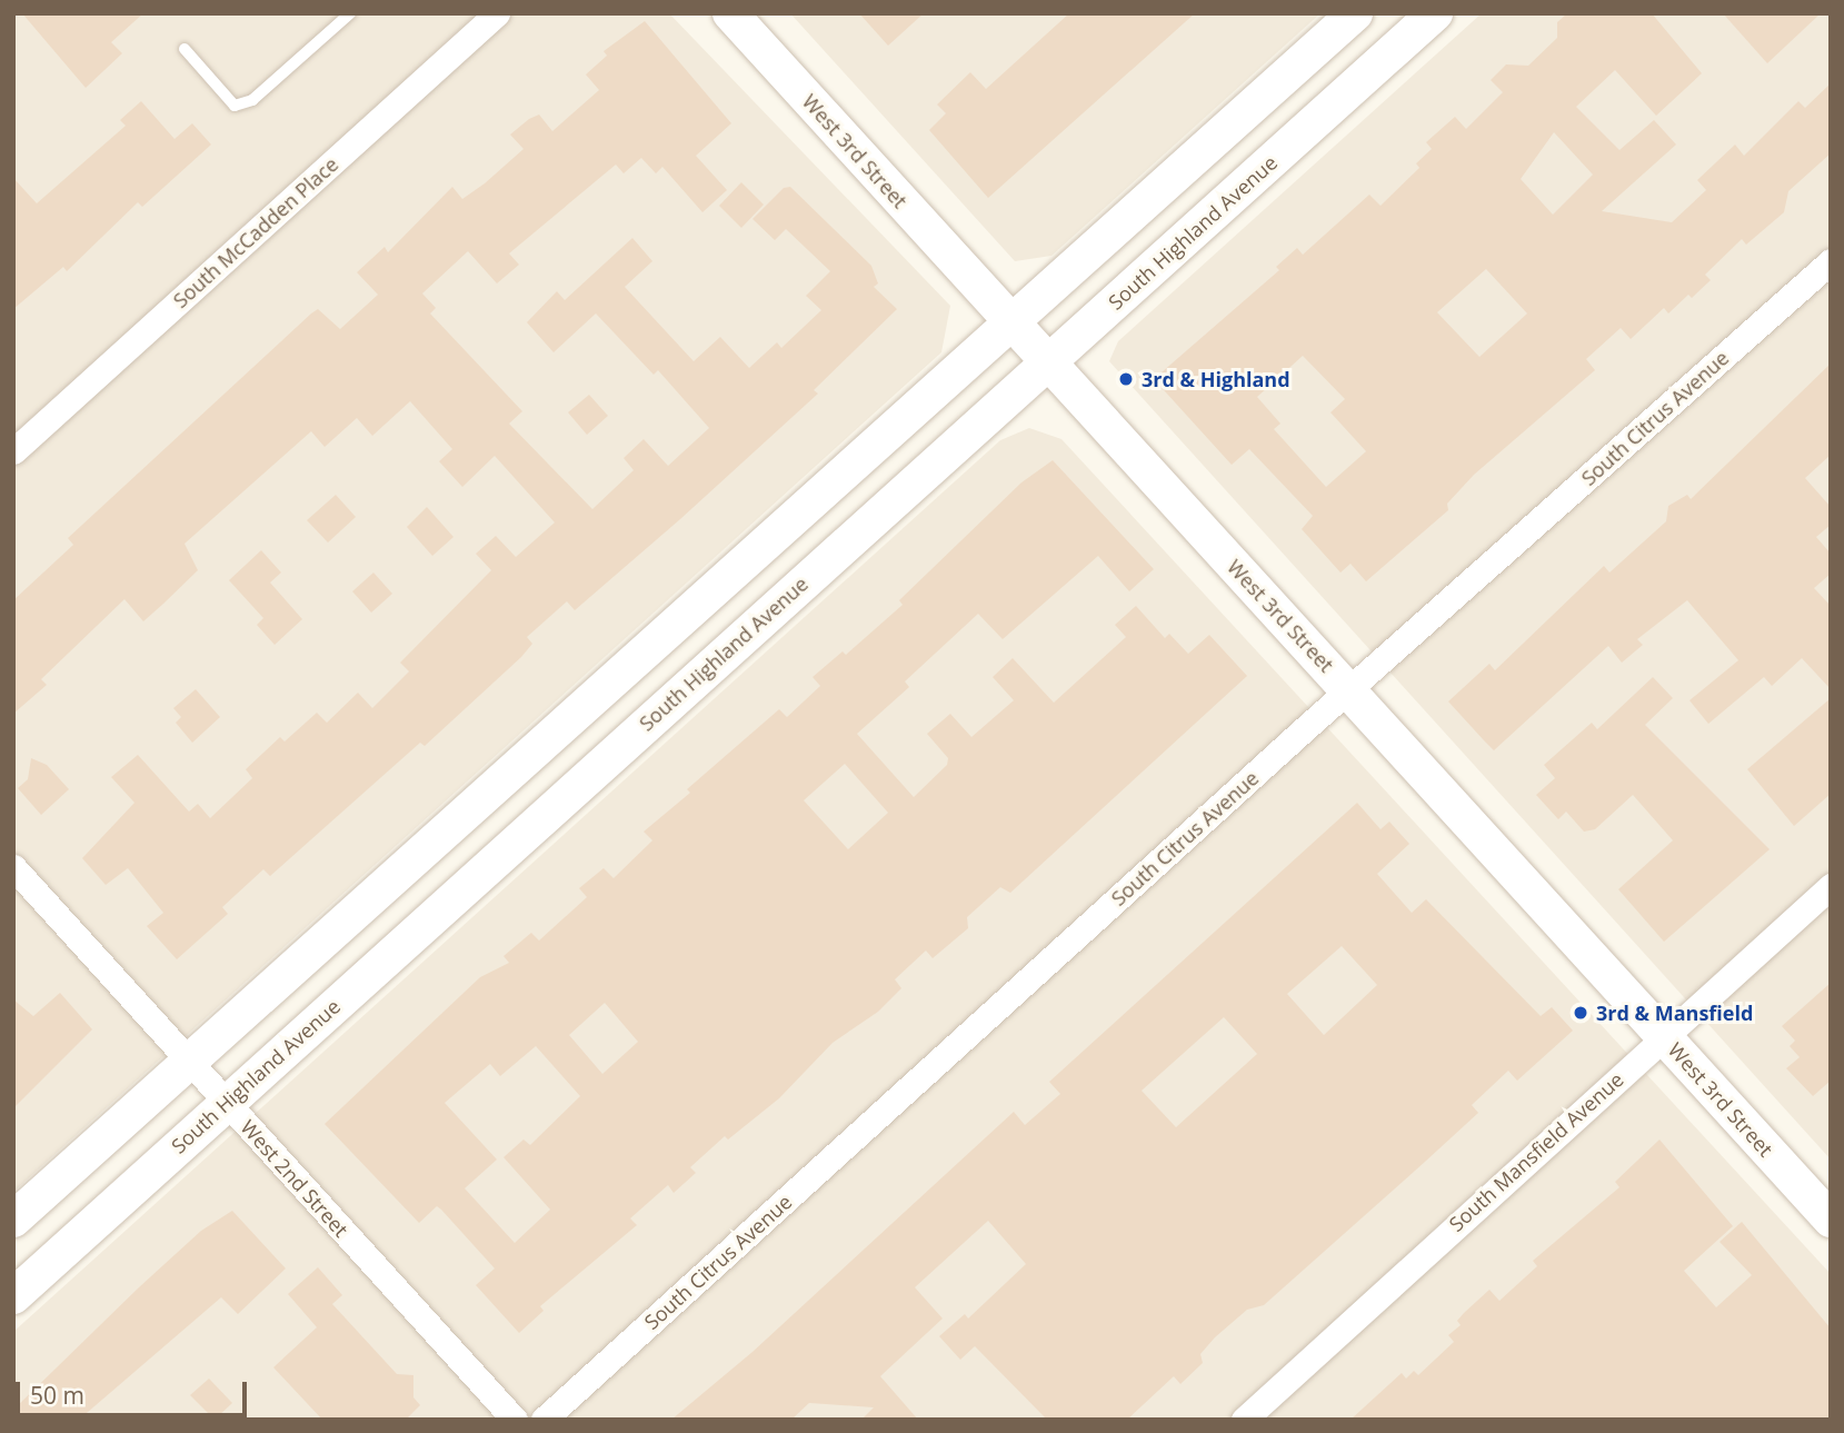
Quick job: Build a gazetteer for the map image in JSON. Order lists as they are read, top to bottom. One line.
{"streets":{"main road":["West 3rd Street","South Highland Avenue"],"street":["South McCadden Place","South Citrus Avenue","South Mansfield Avenue","West 2nd Street"]},"crossings":[["West 3rd Street","South Highland Avenue"],["West 3rd Street","South Citrus Avenue"],["West 3rd Street","South Mansfield Avenue"],["South Highland Avenue","West 2nd Street"]],"places":["3rd & Highland","3rd & Mansfield"],"scale_bar":"50 m"}
